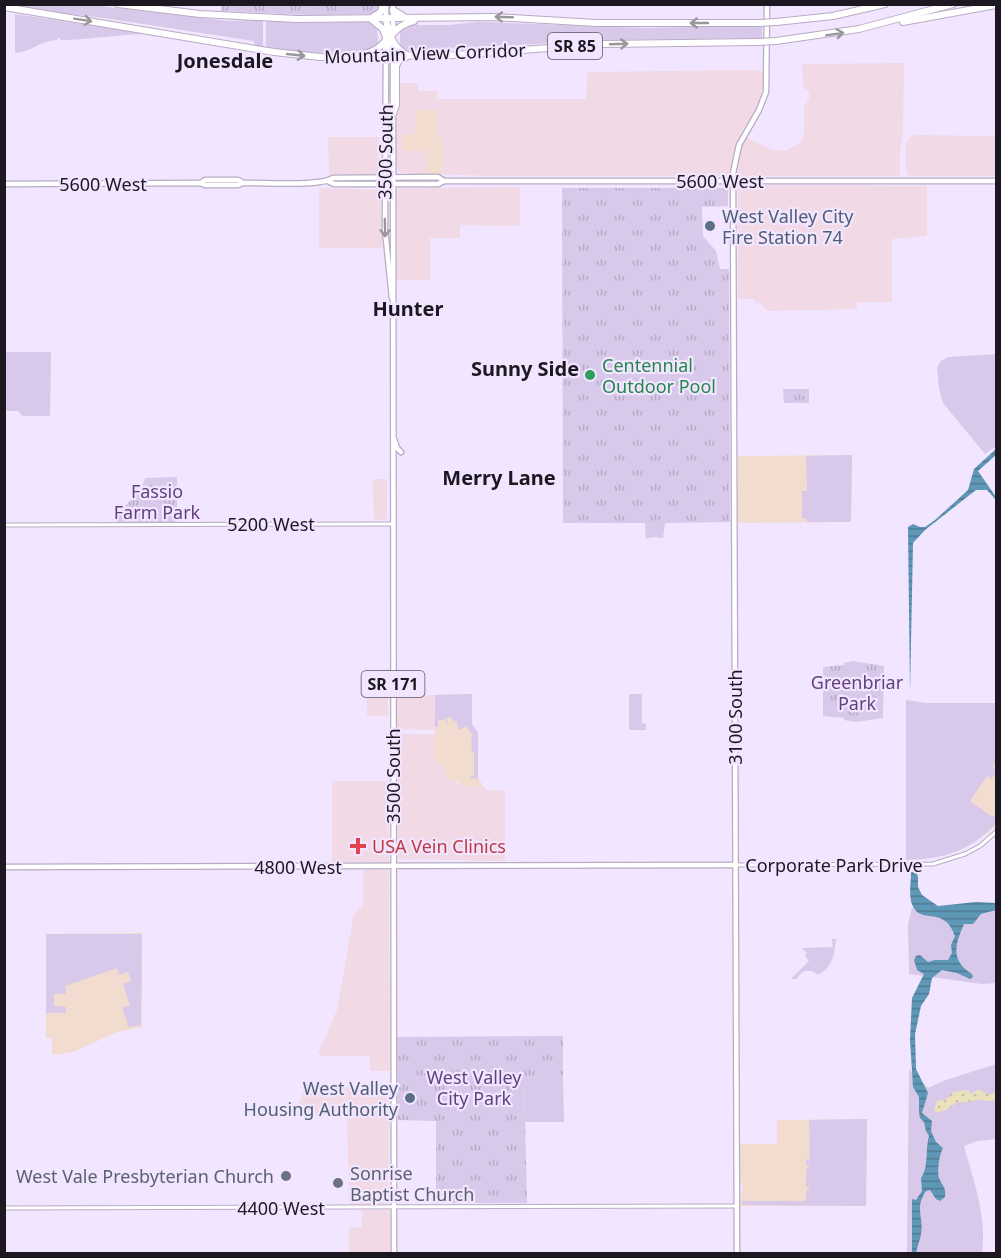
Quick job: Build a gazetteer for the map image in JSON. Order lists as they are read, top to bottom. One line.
{"streets":{"highway":["SR 85","Mountain View Corridor"],"main road":["3500 South","5600 West","SR 171","3100 South","4800 West"],"street":["5200 West","Corporate Park Drive","4400 West"]},"crossings":[["Mountain View Corridor","3500 South"],["3500 South","5600 West"],["3500 South","5200 West"],["3500 South","4800 West"],["3500 South","4400 West"],["5600 West","3100 South"],["3100 South","Corporate Park Drive"],["3100 South","4800 West"],["3100 South","4400 West"],["Corporate Park Drive","4800 West"]],"districts":["Jonesdale","Hunter","Sunny Side","Merry Lane"],"parks":["Fassio Farm Park","Greenbriar Park","West Valley City Park"],"places":{"other":["West Valley City Fire Station 74","Centennial Outdoor Pool","West Valley Housing Authority","West Vale Presbyterian Church","Sonrise Baptist Church"],"health":["USA Vein Clinics"]}}
